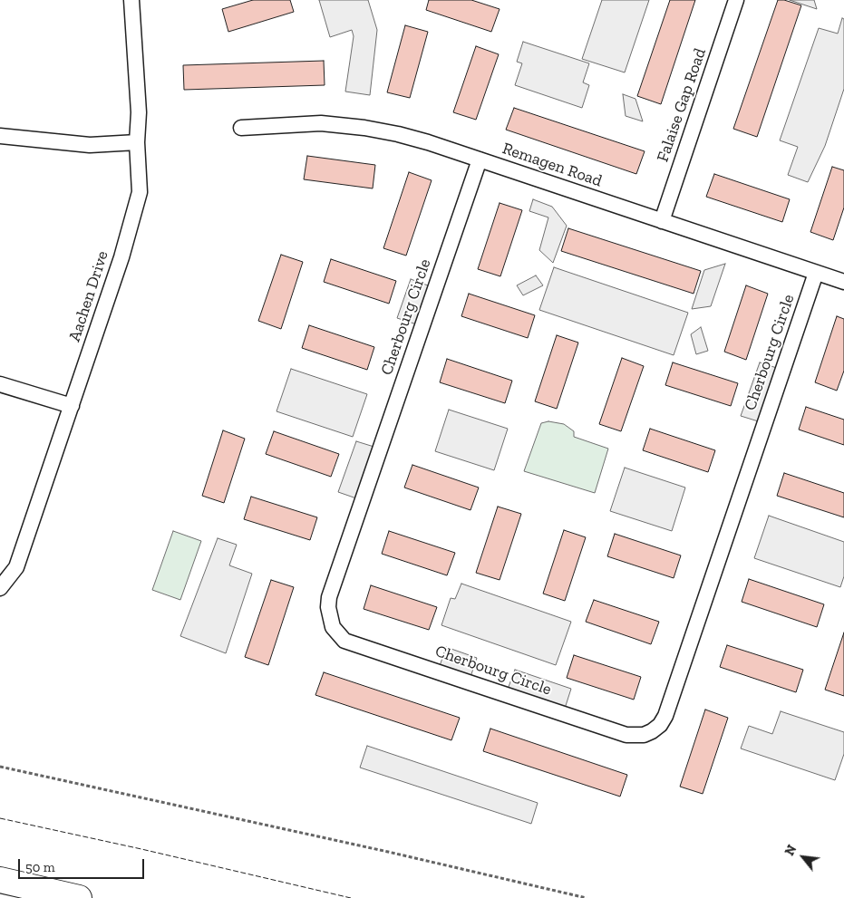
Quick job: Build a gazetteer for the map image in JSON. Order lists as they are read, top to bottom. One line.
{"streets":{"street":["Falaise Gap Road","Remagen Road","Aachen Drive","Cherbourg Circle"]},"crossings":[["Falaise Gap Road","Remagen Road"],["Remagen Road","Cherbourg Circle"]],"scale_bar":"50 m","north":"top left"}
